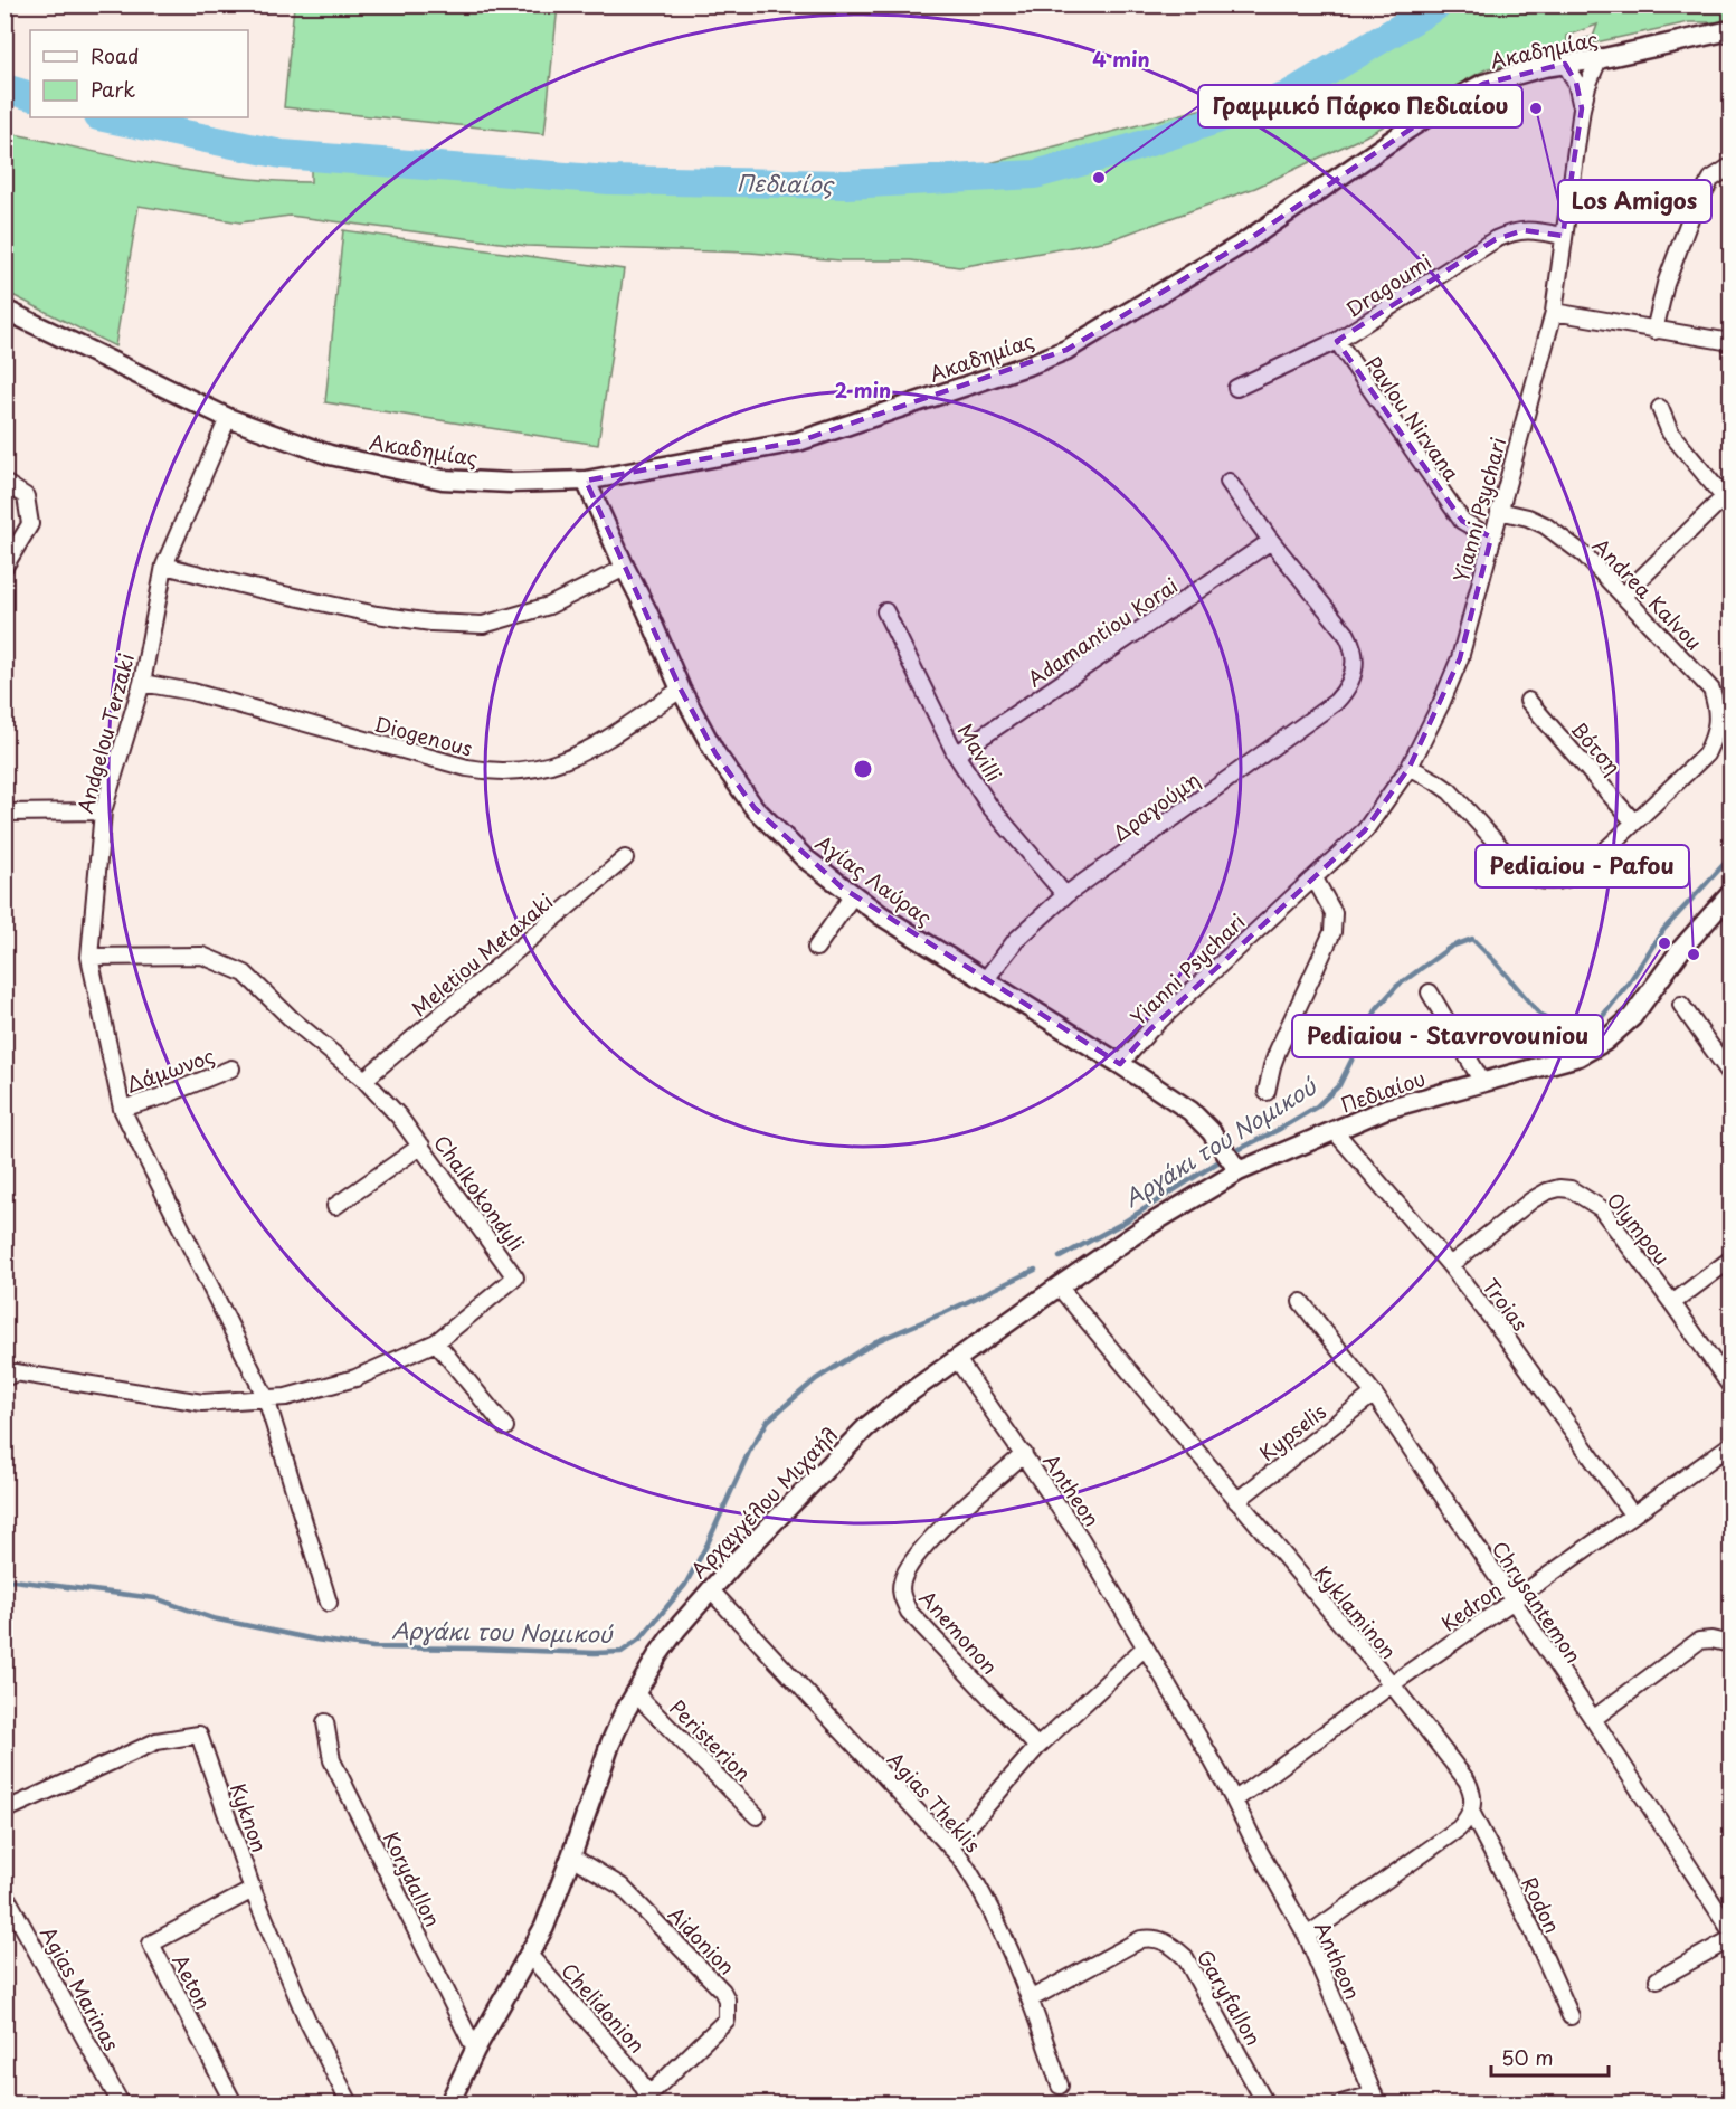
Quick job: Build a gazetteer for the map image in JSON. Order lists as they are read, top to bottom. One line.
{"streets":{"street":["Ακαδημίας","Dragoumi","Pavlou Nirvana","Yianni Psychari","Andrea Kalvou","Adamantiou Korai","Andgelou Terzaki","Diogenous","Βότση","Mavilli","Δραγούμη","Αγίας Λαύρας","Meletiou Metaxaki","Δάμωνος","Πεδιαίου","Chalkokondyli","Olympou","Troias","Kypselis","Antheon","Αρχαγγέλου Μιχαήλ","Chrysantemon","Kedron","Kyklaminon","Anemonon","Peristerion","Agias Theklis","Kyknon","Korydallon","Rodon","Aidonion","Aeton","Agias Marinas","Garyfallon","Chelidonion"]},"crossings":[["Ακαδημίας","Yianni Psychari"],["Ακαδημίας","Andgelou Terzaki"],["Ακαδημίας","Αγίας Λαύρας"],["Dragoumi","Pavlou Nirvana"],["Dragoumi","Yianni Psychari"],["Pavlou Nirvana","Yianni Psychari"],["Yianni Psychari","Andrea Kalvou"],["Yianni Psychari","Αγίας Λαύρας"],["Andrea Kalvou","Βότση"],["Adamantiou Korai","Mavilli"],["Adamantiou Korai","Δραγούμη"],["Andgelou Terzaki","Diogenous"],["Andgelou Terzaki","Δάμωνος"],["Andgelou Terzaki","Chalkokondyli"],["Diogenous","Αγίας Λαύρας"],["Mavilli","Δραγούμη"],["Δραγούμη","Αγίας Λαύρας"],["Αγίας Λαύρας","Αρχαγγέλου Μιχαήλ"],["Meletiou Metaxaki","Chalkokondyli"],["Πεδιαίου","Troias"],["Πεδιαίου","Αρχαγγέλου Μιχαήλ"],["Olympou","Troias"],["Troias","Αρχαγγέλου Μιχαήλ"],["Troias","Kedron"],["Kypselis","Chrysantemon"],["Kypselis","Kyklaminon"],["Antheon","Αρχαγγέλου Μιχαήλ"],["Antheon","Kedron"],["Antheon","Anemonon"],["Αρχαγγέλου Μιχαήλ","Kyklaminon"],["Αρχαγγέλου Μιχαήλ","Peristerion"],["Αρχαγγέλου Μιχαήλ","Agias Theklis"],["Αρχαγγέλου Μιχαήλ","Korydallon"],["Αρχαγγέλου Μιχαήλ","Aidonion"],["Αρχαγγέλου Μιχαήλ","Chelidonion"],["Chrysantemon","Kedron"],["Kedron","Kyklaminon"],["Kyklaminon","Rodon"],["Agias Theklis","Garyfallon"],["Kyknon","Aeton"],["Aidonion","Chelidonion"]],"water":["Πεδιαίος","Αργάκι του Νομικού"],"places":["Los Amigos","Γραμμικό Πάρκο Πεδιαίου","Pediaiou - Stavrovouniou","Pediaiou - Pafou"],"legend":["Road","Park"],"scale_bar":"50 m","rings":["4 min","2 min"]}
